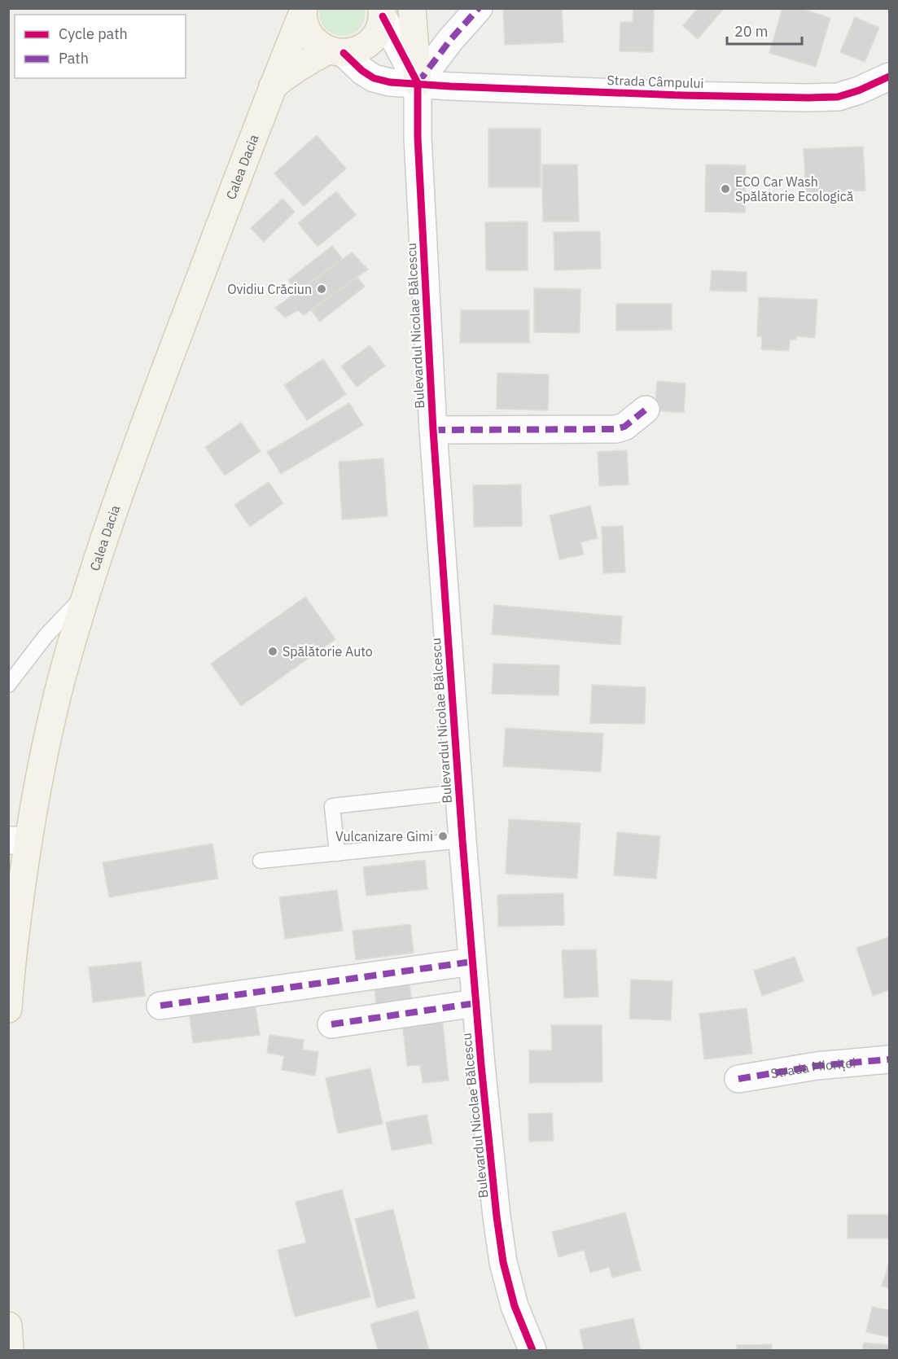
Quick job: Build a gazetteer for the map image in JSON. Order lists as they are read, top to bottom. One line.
{"streets":{"main road":["Calea Dacia"],"street":["Strada Câmpului","Bulevardul Nicolae Bălcescu","Strada Mioriței"]},"crossings":[["Strada Câmpului","Bulevardul Nicolae Bălcescu"]],"places":["ECO Car Wash Spălătorie Ecologică","Ovidiu Crăciun","Spălătorie Auto","Vulcanizare Gimi"],"legend":["Cycle path","Path"],"scale_bar":"20 m"}
